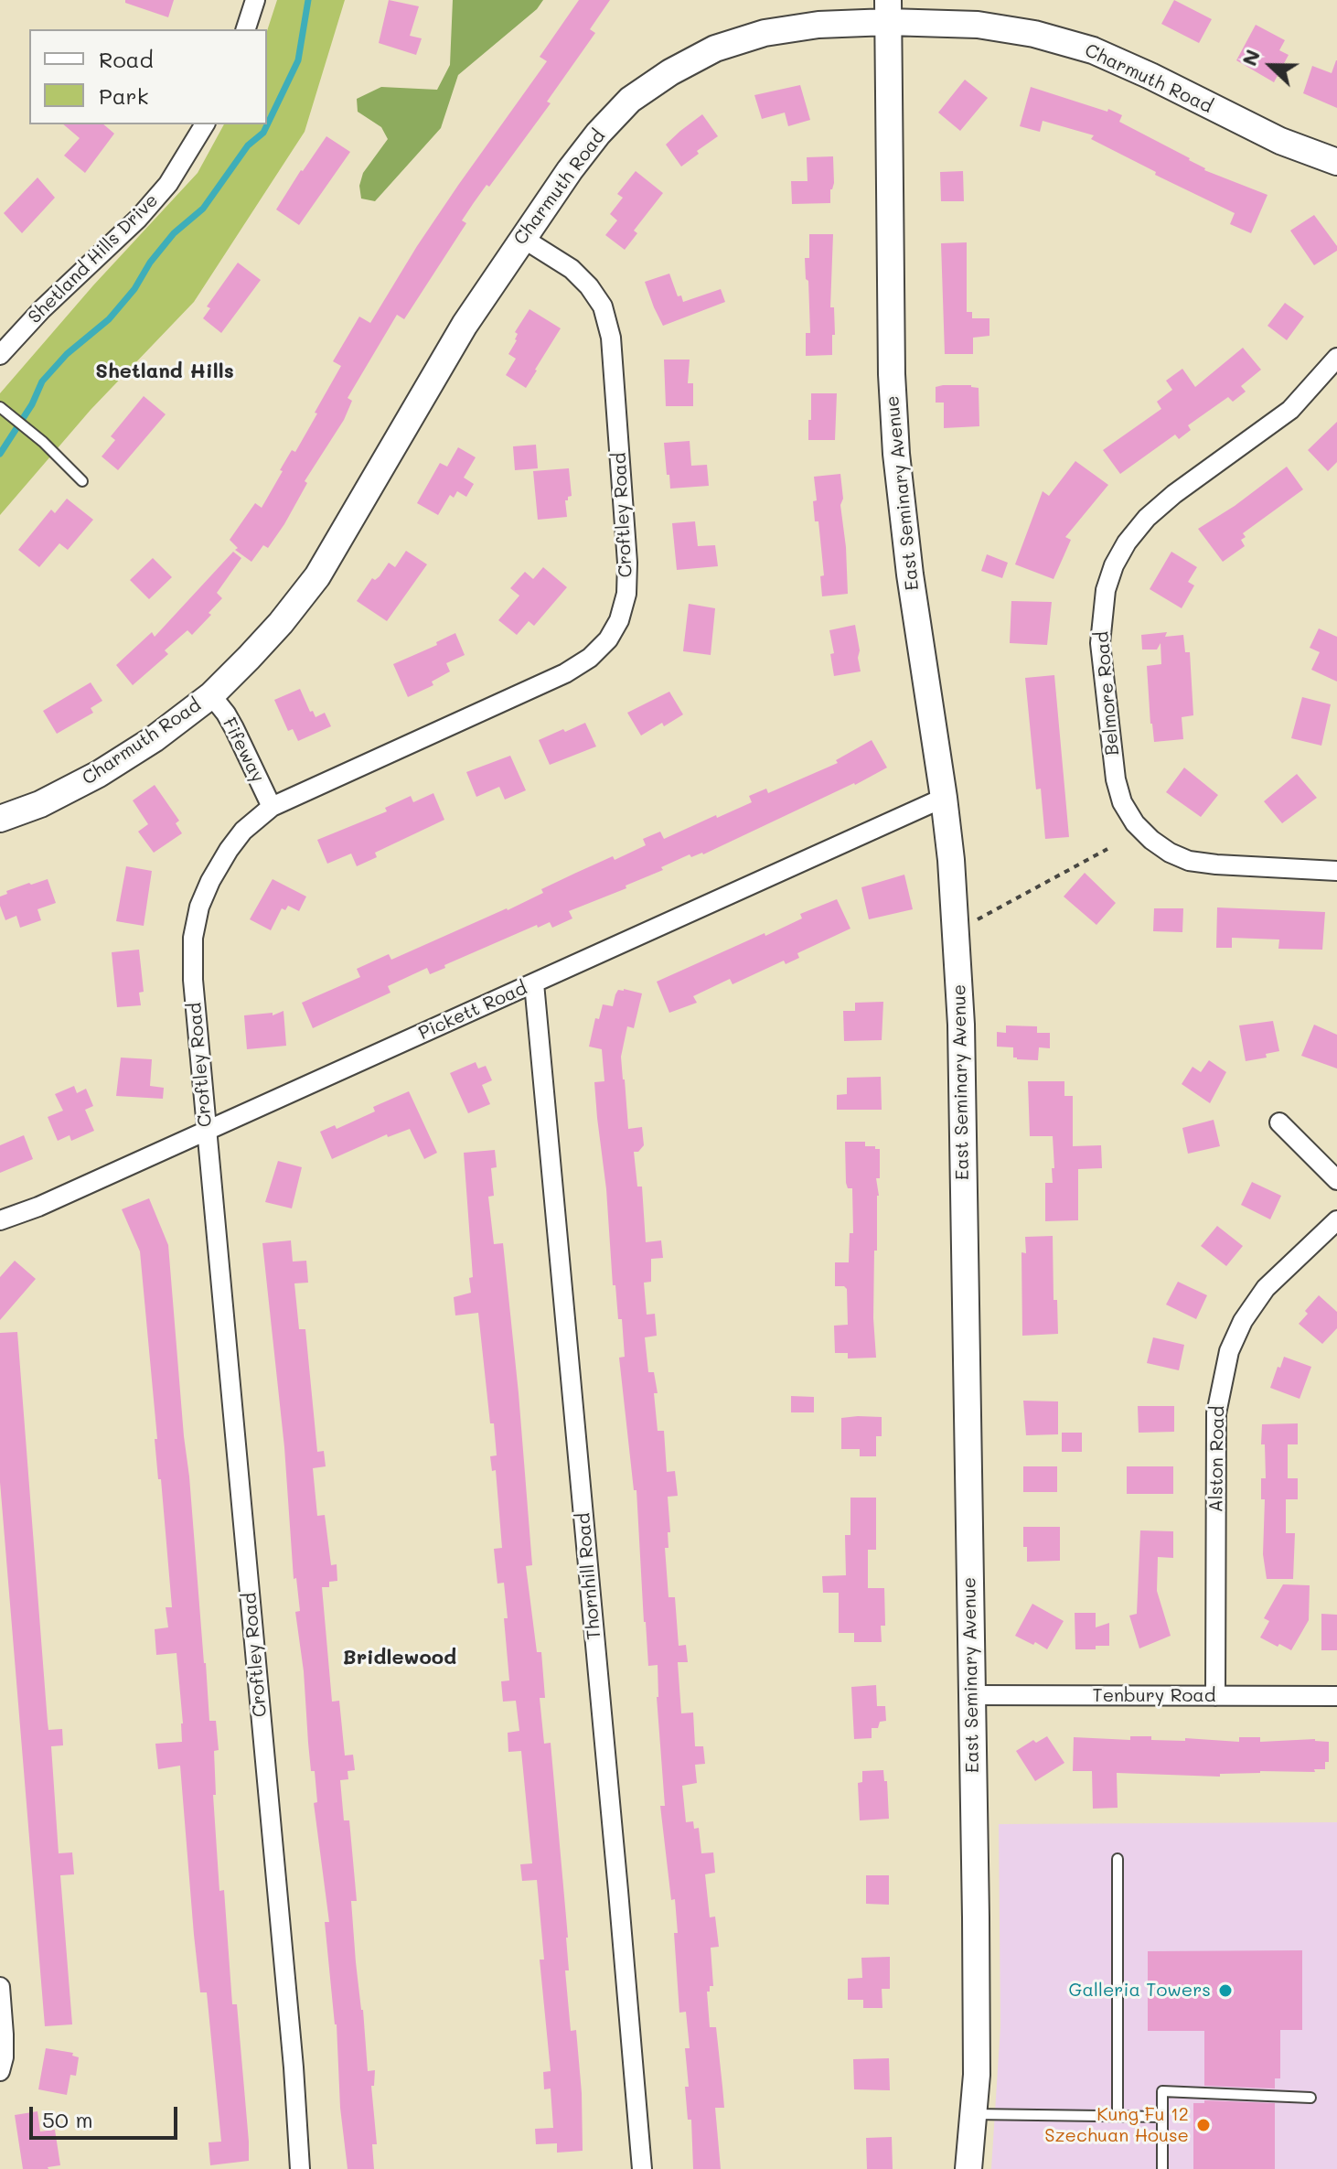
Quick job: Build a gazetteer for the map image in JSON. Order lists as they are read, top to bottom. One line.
{"streets":{"street":["Charmuth Road","Shetland Hills Drive","East Seminary Avenue","Croftley Road","Belmore Road","Fifeway","Pickett Road","Alston Road","Thornhill Road","Tenbury Road"]},"crossings":[["Charmuth Road","East Seminary Avenue"],["Charmuth Road","Croftley Road"],["Charmuth Road","Fifeway"],["East Seminary Avenue","Pickett Road"],["East Seminary Avenue","Tenbury Road"],["Croftley Road","Fifeway"],["Croftley Road","Pickett Road"],["Pickett Road","Thornhill Road"],["Alston Road","Tenbury Road"]],"districts":["Shetland Hills","Bridlewood"],"places":["Galleria Towers","Kung Fu 12 Szechuan House"],"legend":["Road","Park"],"scale_bar":"50 m","north":"left"}
